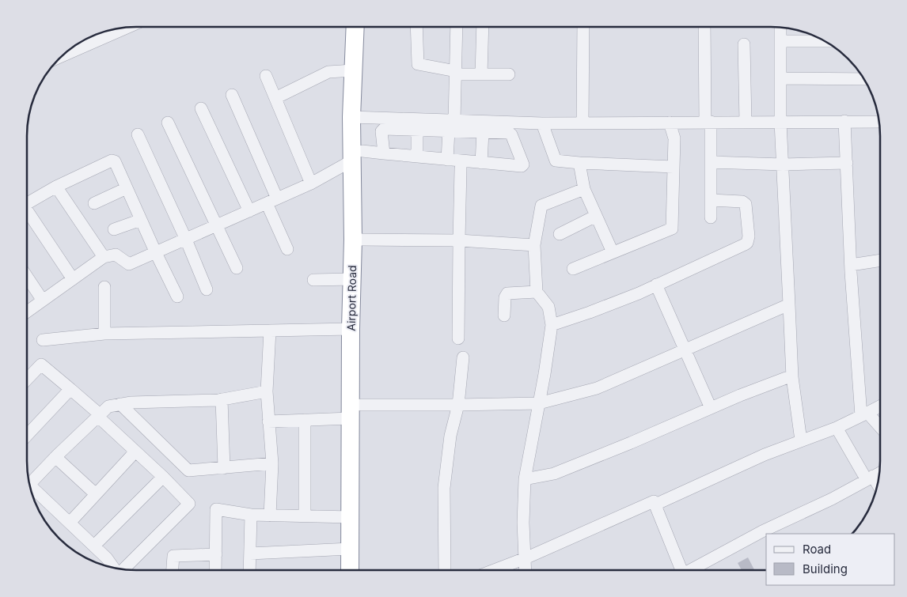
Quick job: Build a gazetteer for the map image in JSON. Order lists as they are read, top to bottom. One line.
{"streets":{"highway":["Airport Road"]},"legend":["Road","Building"]}
